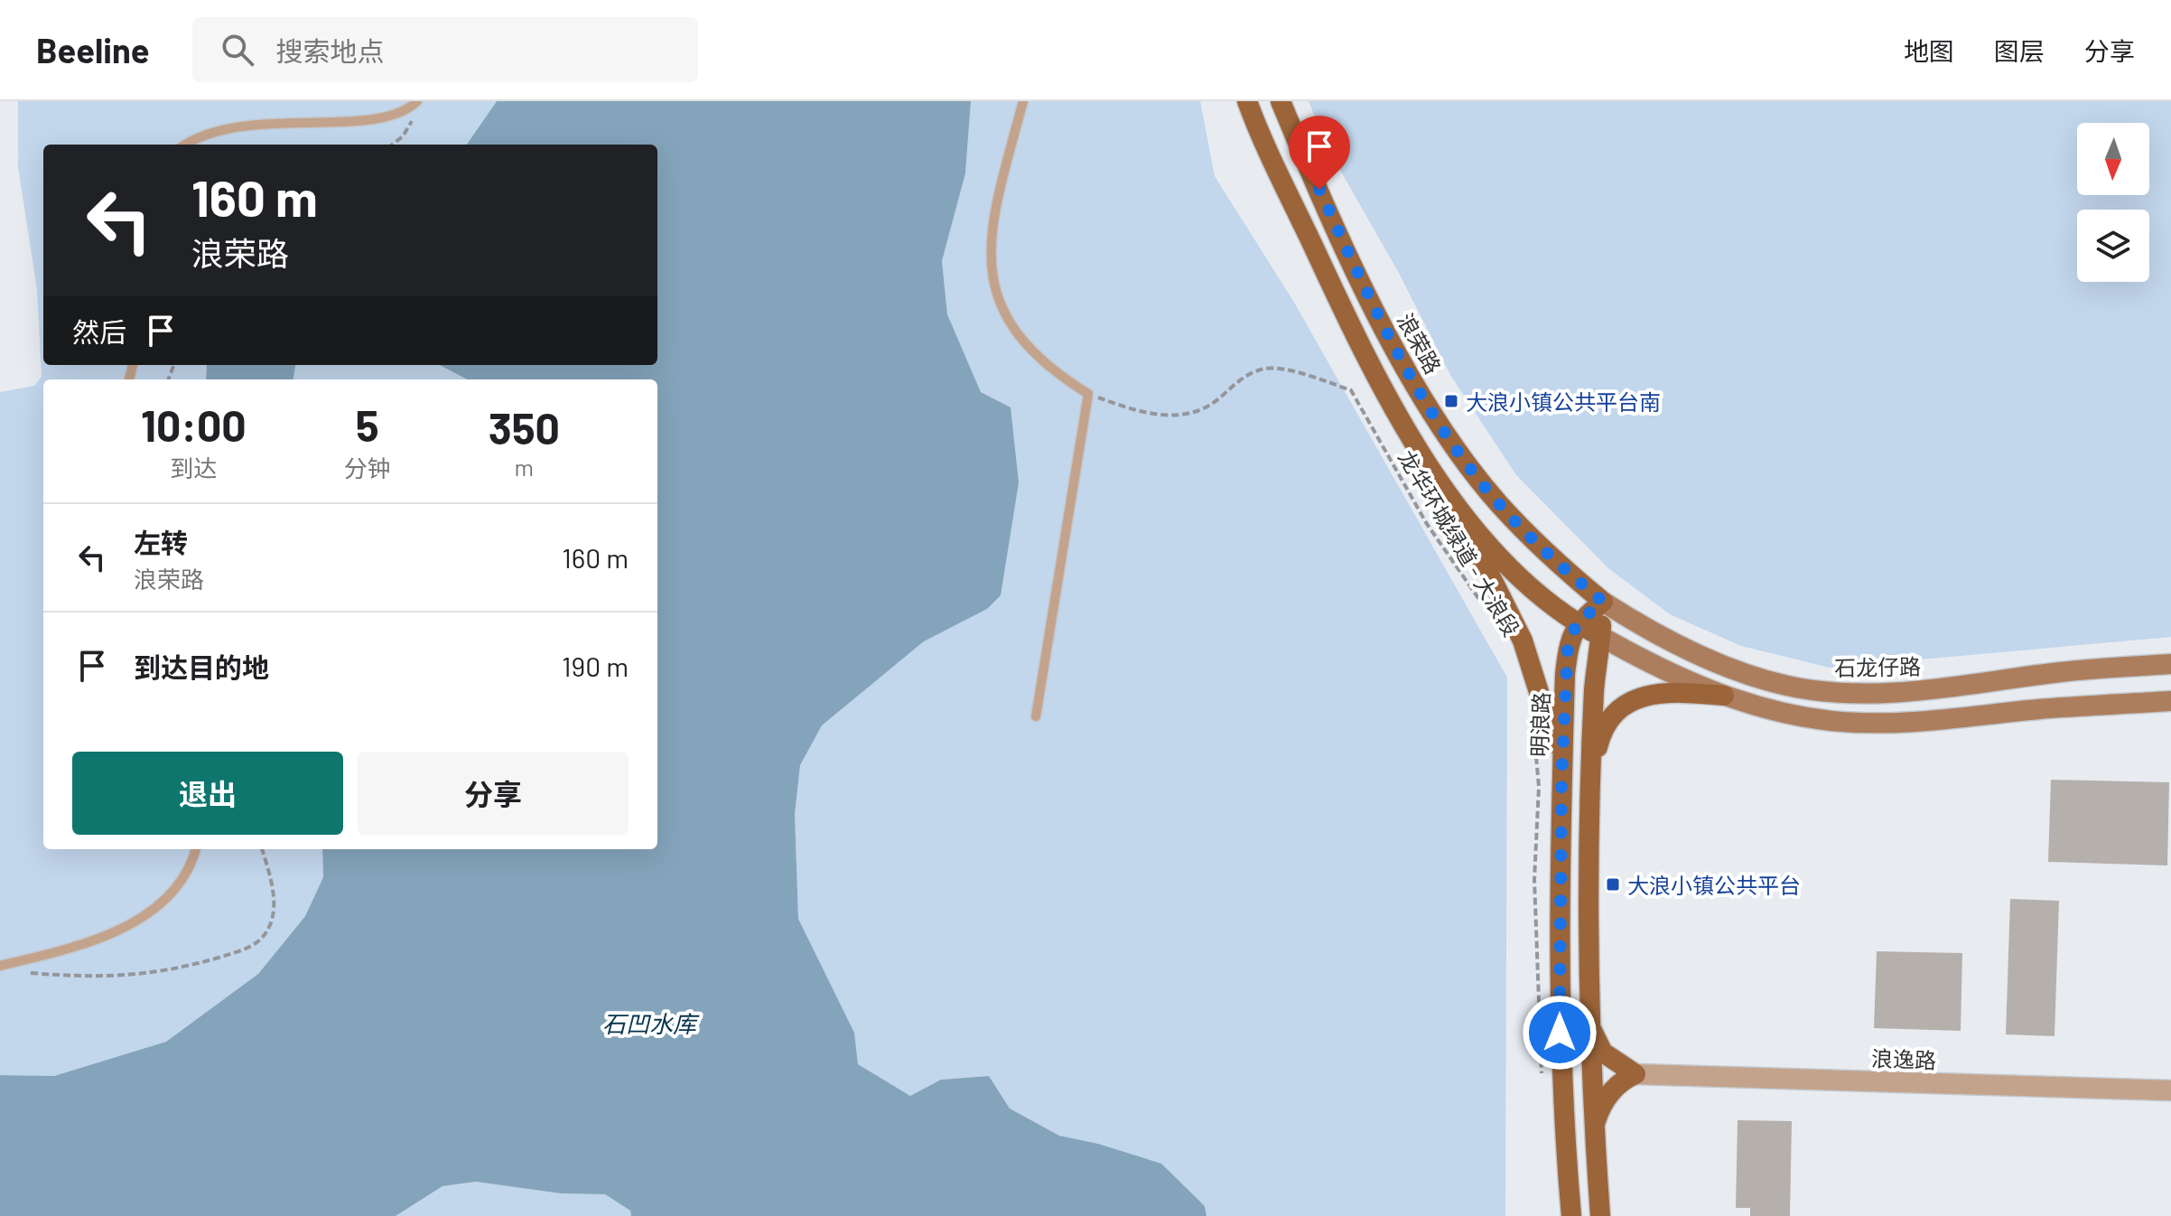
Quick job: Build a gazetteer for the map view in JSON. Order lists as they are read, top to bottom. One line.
{"streets":{"main road":["浪荣路","石龙仔路","明浪路"],"street":["浪逸路"],"path":["龙华环城绿道 - 大浪段"]},"crossings":[["浪荣路","石龙仔路"]],"water":["石凹水库"],"places":{"transit":["大浪小镇公共平台南","大浪小镇公共平台"]},"north":"bottom","page":{"header":"Beeline","search":"搜索地点","nav":["地图","图层","分享"],"turn":["160 m","浪荣路"],"then":"然后","eta":["10:00","到达","5","分钟","350","m"],"list":[{"name":"左转","note":"浪荣路","value":"160 m"},{"name":"到达目的地","value":"190 m"}],"buttons":["退出","分享"]}}
